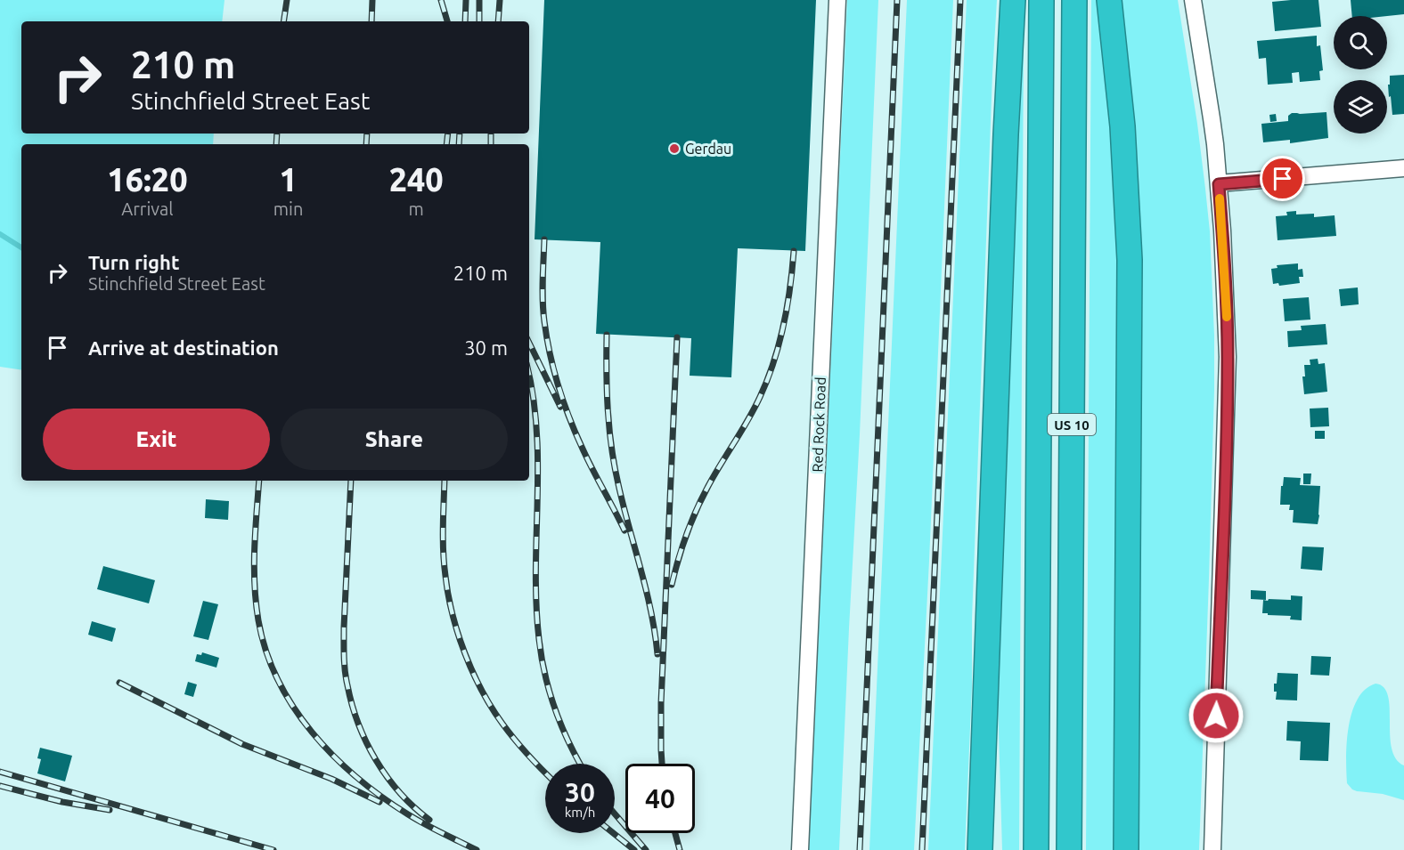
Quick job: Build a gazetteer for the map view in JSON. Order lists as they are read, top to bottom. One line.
{"streets":{"highway":["US 10"],"street":["Red Rock Road"]},"places":["Gerdau"],"page":{"turn":["210 m","Stinchfield Street East"],"eta":["16:20","Arrival","1","min","240","m"],"list":[{"name":"Turn right","note":"Stinchfield Street East","value":"210 m"},{"name":"Arrive at destination","value":"30 m"}],"buttons":["Exit","Share"],"speed":"30 km/h","limit":"40"}}
